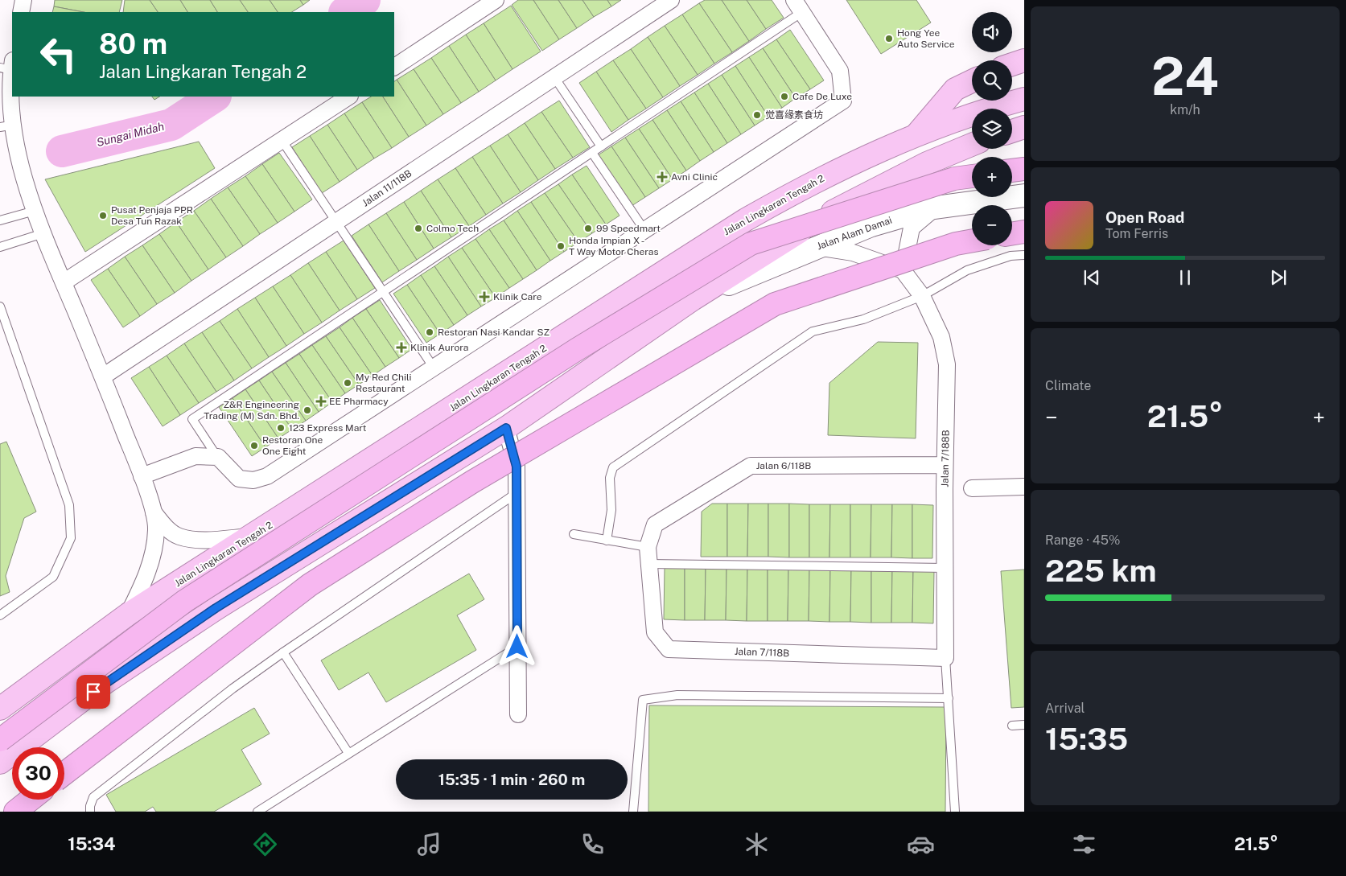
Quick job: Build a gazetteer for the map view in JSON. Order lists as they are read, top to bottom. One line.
{"streets":{"highway":["Jalan Lingkaran Tengah 2"],"main road":["Jalan Alam Damai"],"street":["Jalan 11/118B","Jalan 7/188B","Jalan 6/118B","Jalan 7/118B"]},"crossings":[["Jalan 7/188B","Jalan 6/118B"],["Jalan 7/188B","Jalan 7/118B"],["Jalan 6/118B","Jalan 7/118B"]],"water":["Sungai Midah"],"places":{"other":["Hong Yee Auto Service","Cafe De Luxe","觉喜缘素食坊","Pusat Penjaja PPR Desa Tun Razak","Colmo Tech","99 Speedmart","Honda Impian X - T Way Motor Cheras","Restoran Nasi Kandar SZ","My Red Chili Restaurant","Z&R Engineering Trading (M) Sdn. Bhd.","123 Express Mart","Restoran One One Eight"],"health":["Avni Clinic","Klinik Care","Klinik Aurora","EE Pharmacy"]},"page":{"tile":[["24","km/h"],"Climate",["Range · 45%","225 km"],["Arrival","15:35"]],"map_buttons":["+","−"],"turn":["80 m","Jalan Lingkaran Tengah 2"],"song":["Open Road","Tom Ferris"],"heat":["−","21.5°","+"],"limit":"30","trip":"15:35 · 1 min · 260 m","tabs":["15:34","21.5°"]}}
